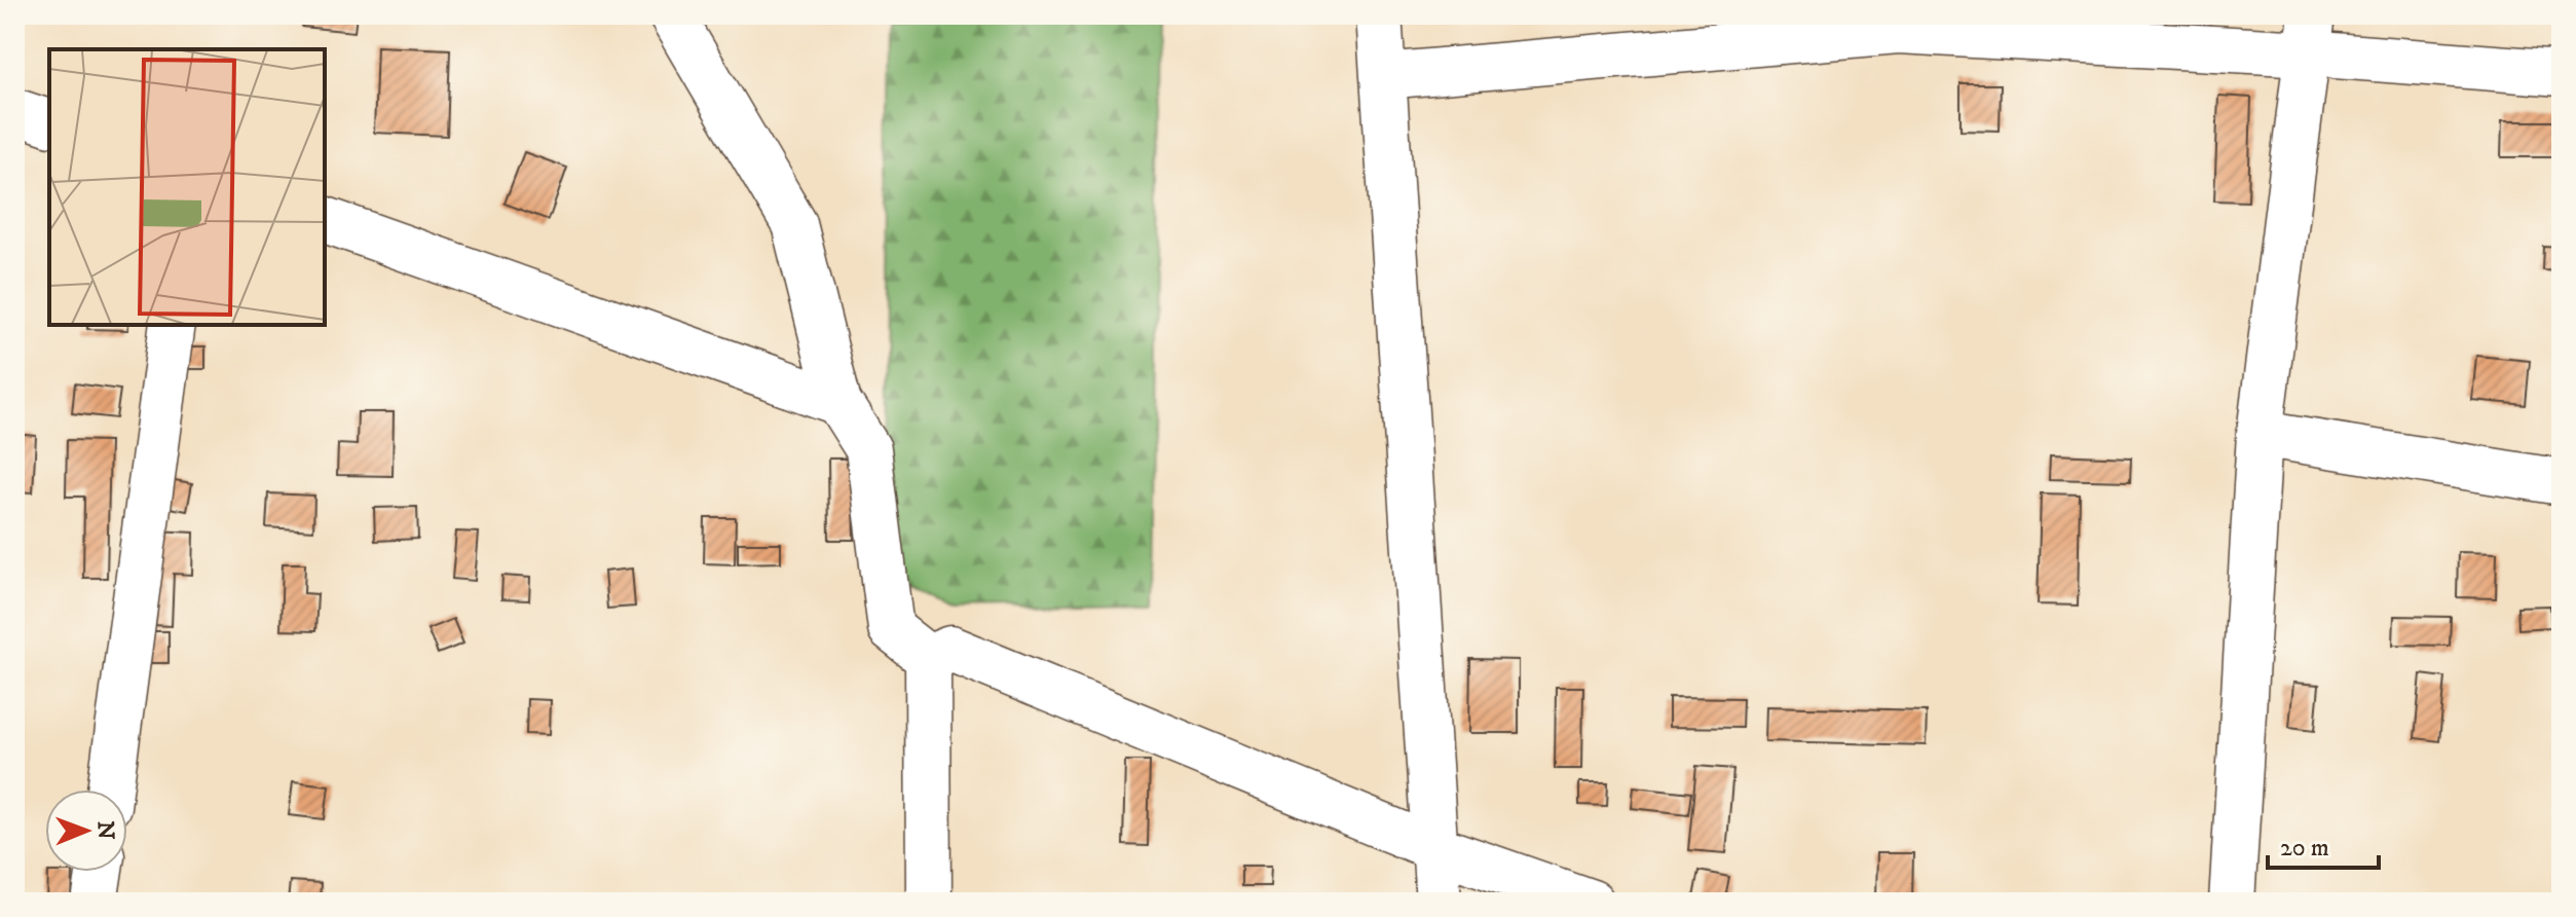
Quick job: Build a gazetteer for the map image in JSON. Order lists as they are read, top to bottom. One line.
{"scale_bar":"20 m","north":"right"}
